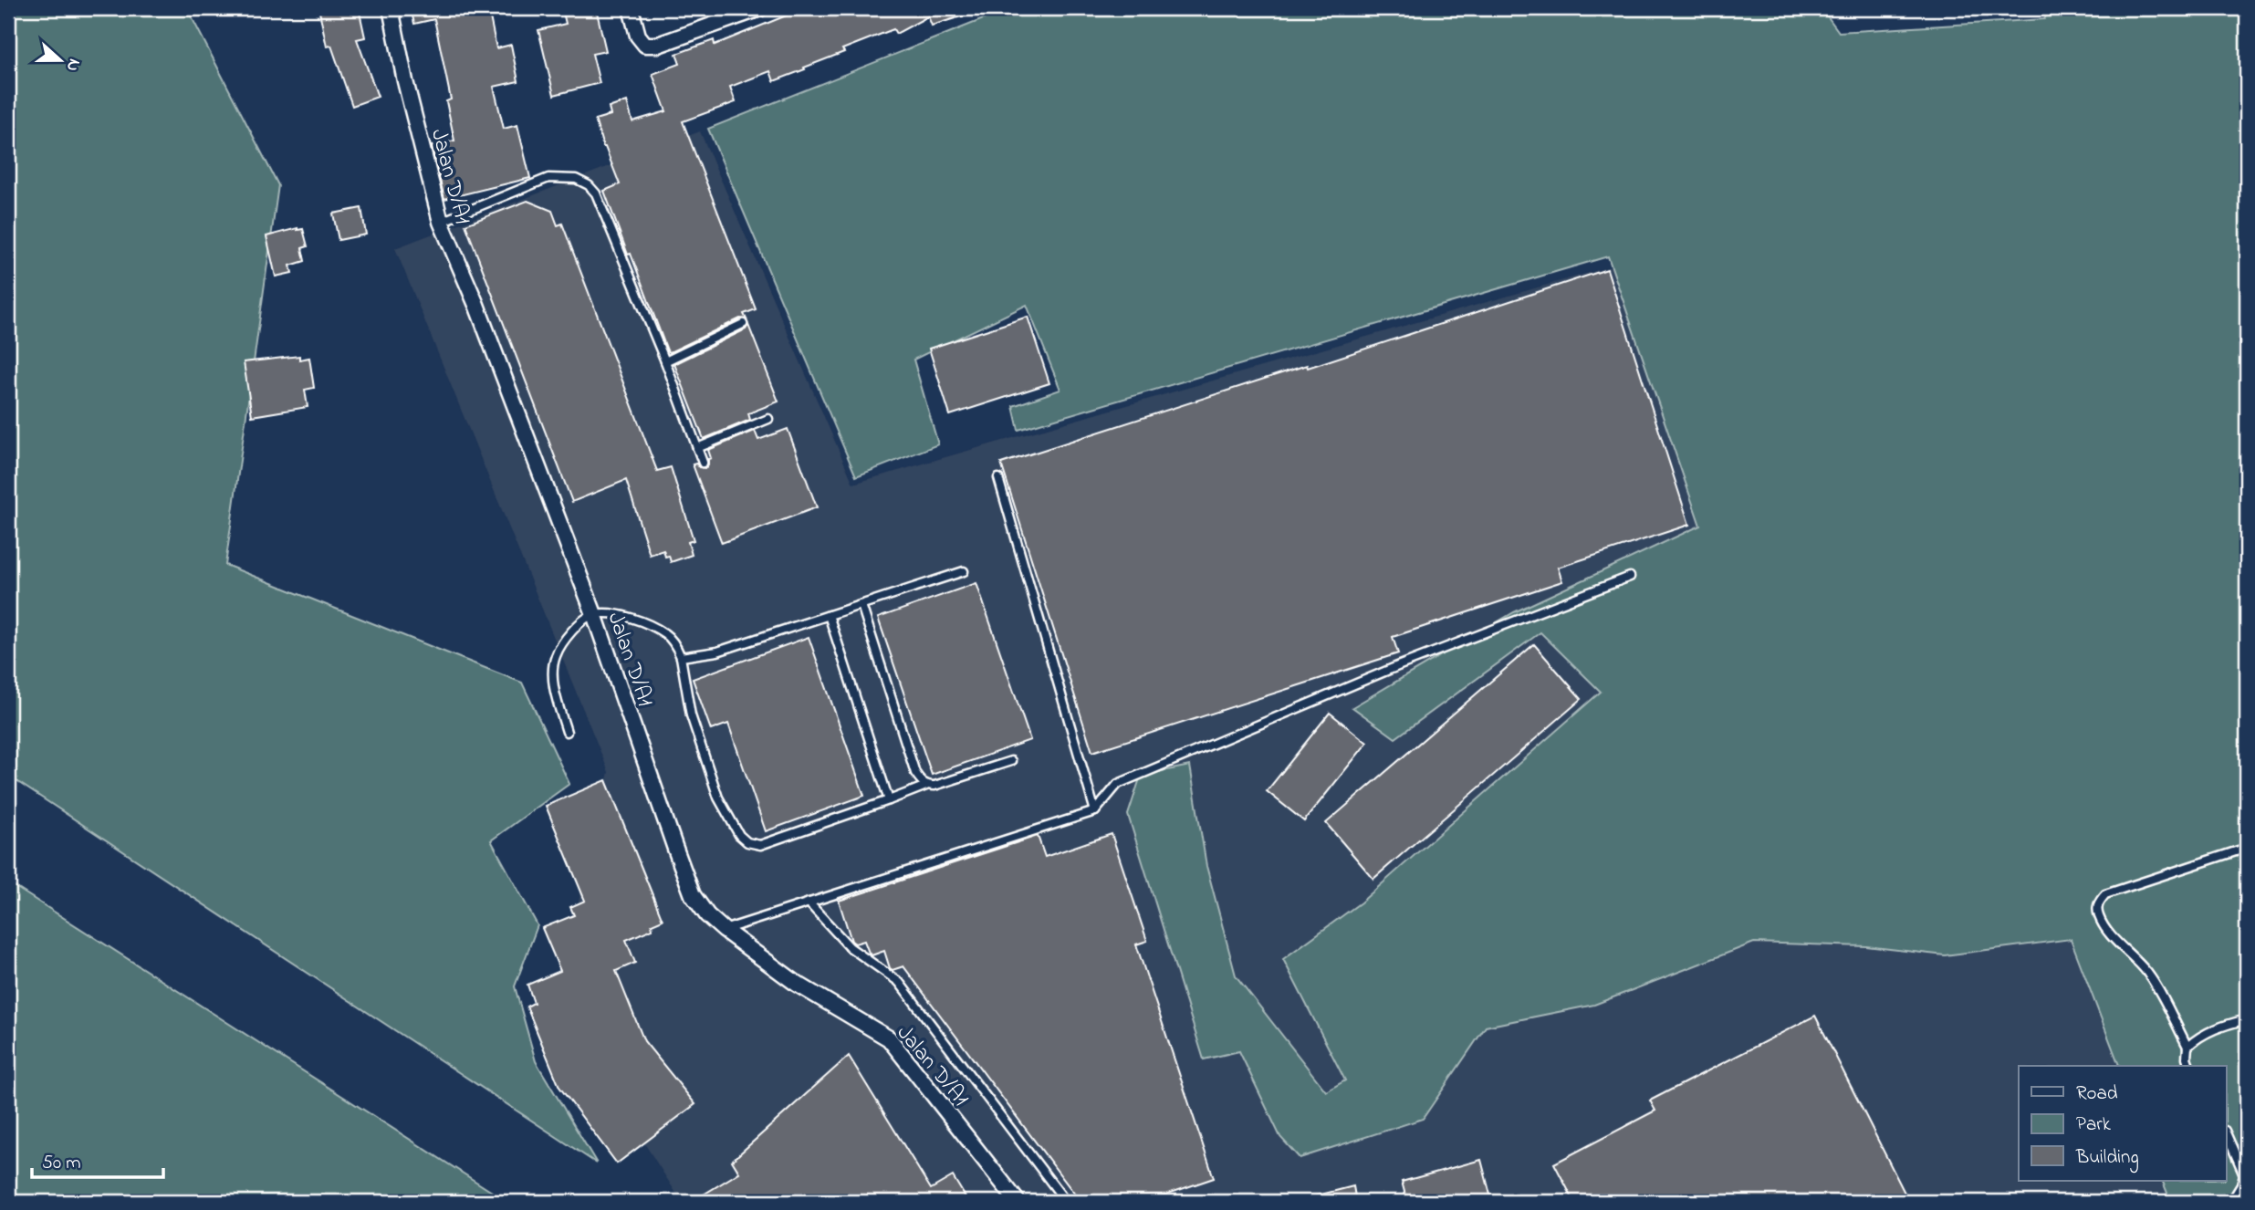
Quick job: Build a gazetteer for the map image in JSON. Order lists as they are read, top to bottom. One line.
{"streets":{"street":["Jalan D/A1"]},"legend":["Road","Park","Building"],"scale_bar":"50 m","north":"right"}
